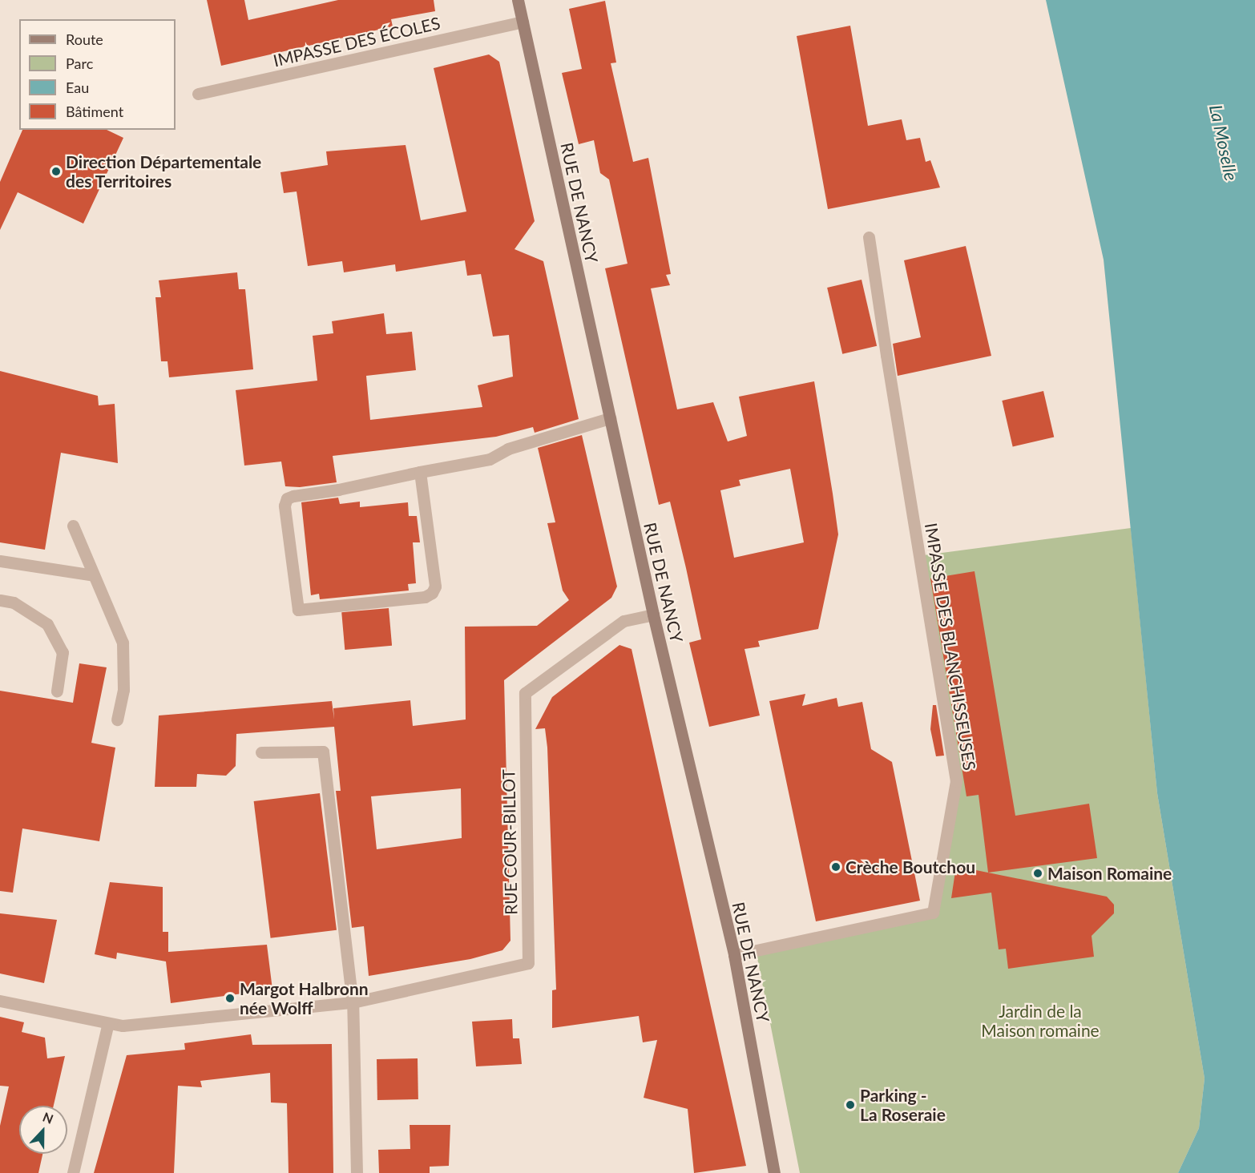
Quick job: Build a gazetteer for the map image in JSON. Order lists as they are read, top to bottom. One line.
{"streets":{"main road":["RUE DE NANCY"],"street":["IMPASSE DES ÉCOLES","IMPASSE DES BLANCHISSEUSES","RUE COUR-BILLOT"]},"crossings":[["IMPASSE DES ÉCOLES","RUE DE NANCY"],["RUE DE NANCY","IMPASSE DES BLANCHISSEUSES"],["RUE DE NANCY","RUE COUR-BILLOT"]],"water":["La Moselle"],"parks":["Jardin de la Maison romaine"],"places":["Direction Départementale des Territoires","Crèche Boutchou","Maison Romaine","Margot Halbronn née Wolff","Parking - La Roseraie"],"legend":["Route","Parc","Eau","Bâtiment"],"north":"top"}
